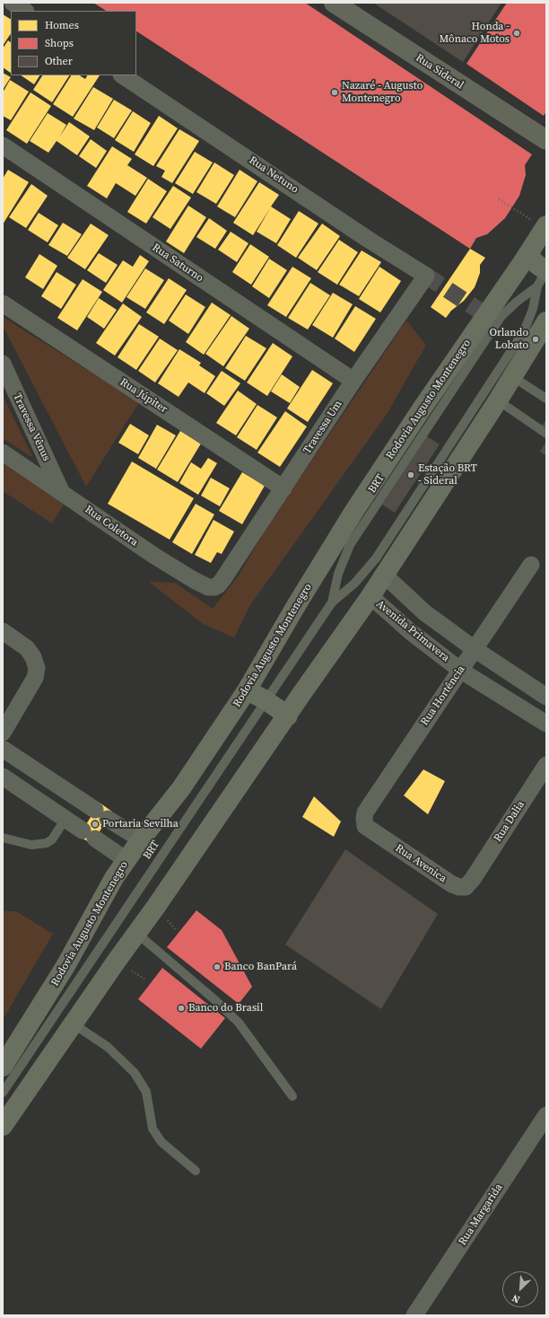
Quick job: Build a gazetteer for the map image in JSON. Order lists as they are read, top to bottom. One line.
{"streets":{"main road":["Rua Sideral","Rodovia Augusto Montenegro"],"street":["Rua Netuno","Rua Saturno","Rua Júpiter","Travessa Vênus","Travessa Um","Rua Coletora","Avenida Primavera","Rua Hortência","Rua Dalia","Rua Avenica","Rua Margarida"],"lane":["BRT"]},"crossings":[["Rua Netuno","Travessa Um"],["Rua Saturno","Travessa Um"],["Rua Júpiter","Travessa Um"],["Travessa Vênus","Rua Coletora"],["Travessa Um","Rua Coletora"],["Avenida Primavera","Rua Hortência"],["Rua Hortência","Rua Avenica"],["Rua Dalia","Rua Avenica"]],"places":["Honda - Mônaco Motos","Nazaré - Augusto Montenegro","Orlando Lobato","Estação BRT - Sideral","Portaria Sevilha","Banco BanPará","Banco do Brasil"],"legend":["Homes","Shops","Other"],"north":"bottom left"}
